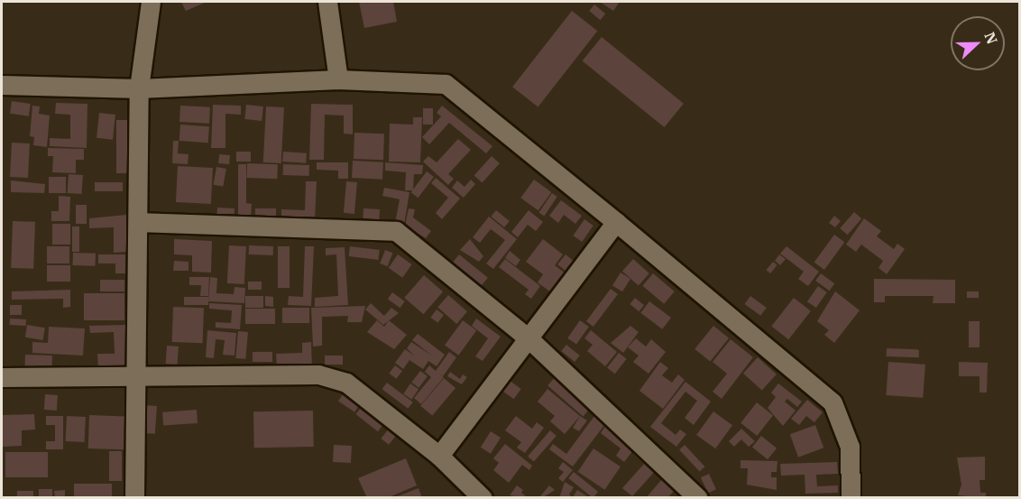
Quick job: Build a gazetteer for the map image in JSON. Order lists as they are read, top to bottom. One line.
{"north":"right"}
